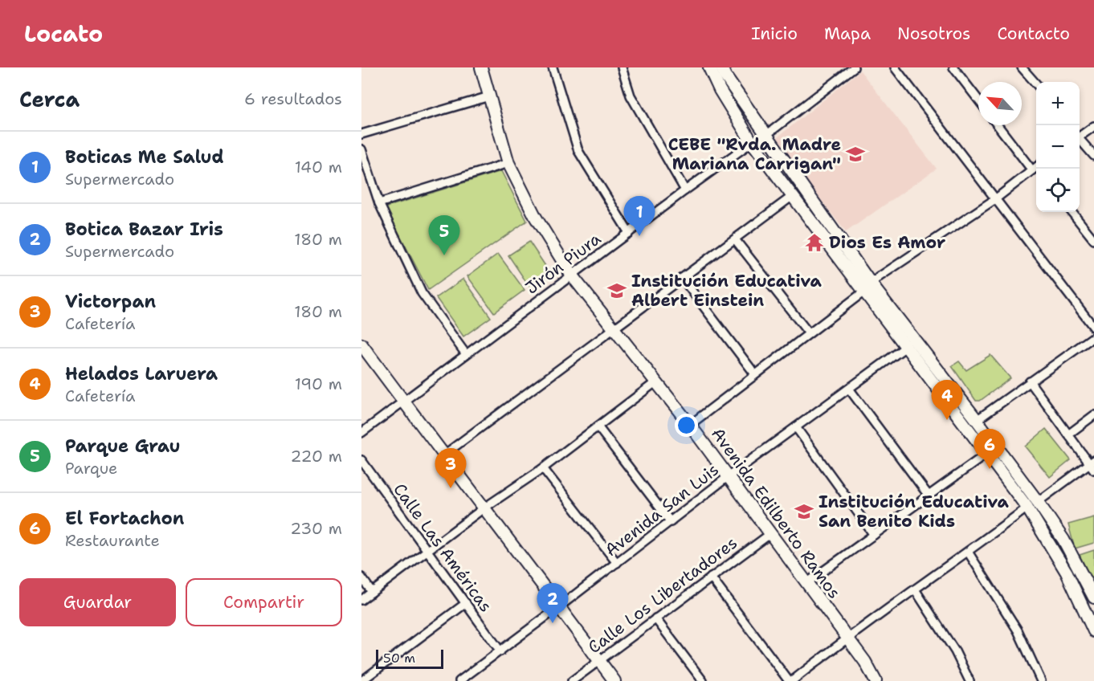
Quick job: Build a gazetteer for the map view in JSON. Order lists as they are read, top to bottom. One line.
{"streets":{"main road":["Avenida Edilberto Ramos"],"street":["Jirón Piura","Avenida San Luis","Calle Las Américas","Calle Los Libertadores"]},"crossings":[["Jirón Piura","Avenida Edilberto Ramos"],["Avenida San Luis","Avenida Edilberto Ramos"],["Avenida San Luis","Calle Las Américas"],["Avenida Edilberto Ramos","Calle Los Libertadores"]],"places":{"school or university":["CEBE \"Rvda. Madre Mariana Carrigan\"","Institución Educativa Albert Einstein","Institución Educativa San Benito Kids"],"temple":["Dios Es Amor"]},"scale_bar":"50 m","north":"top left","page":{"header":"Locato","nav":["Inicio","Mapa","Nosotros","Contacto"],"heading":["Cerca","6 resultados"],"map_buttons":["+","−"],"list":[{"mark":"1","name":"Boticas Me Salud","note":"Supermercado","value":"140 m"},{"mark":"2","name":"Botica Bazar Iris","note":"Supermercado","value":"180 m"},{"mark":"3","name":"Victorpan","note":"Cafetería","value":"180 m"},{"mark":"4","name":"Helados Laruera","note":"Cafetería","value":"190 m"},{"mark":"5","name":"Parque Grau","note":"Parque","value":"220 m"},{"mark":"6","name":"El Fortachon","note":"Restaurante","value":"230 m"}],"pins":["1","5","4","6","3","2"],"buttons":["Guardar","Compartir"],"scale":"50 m"}}
